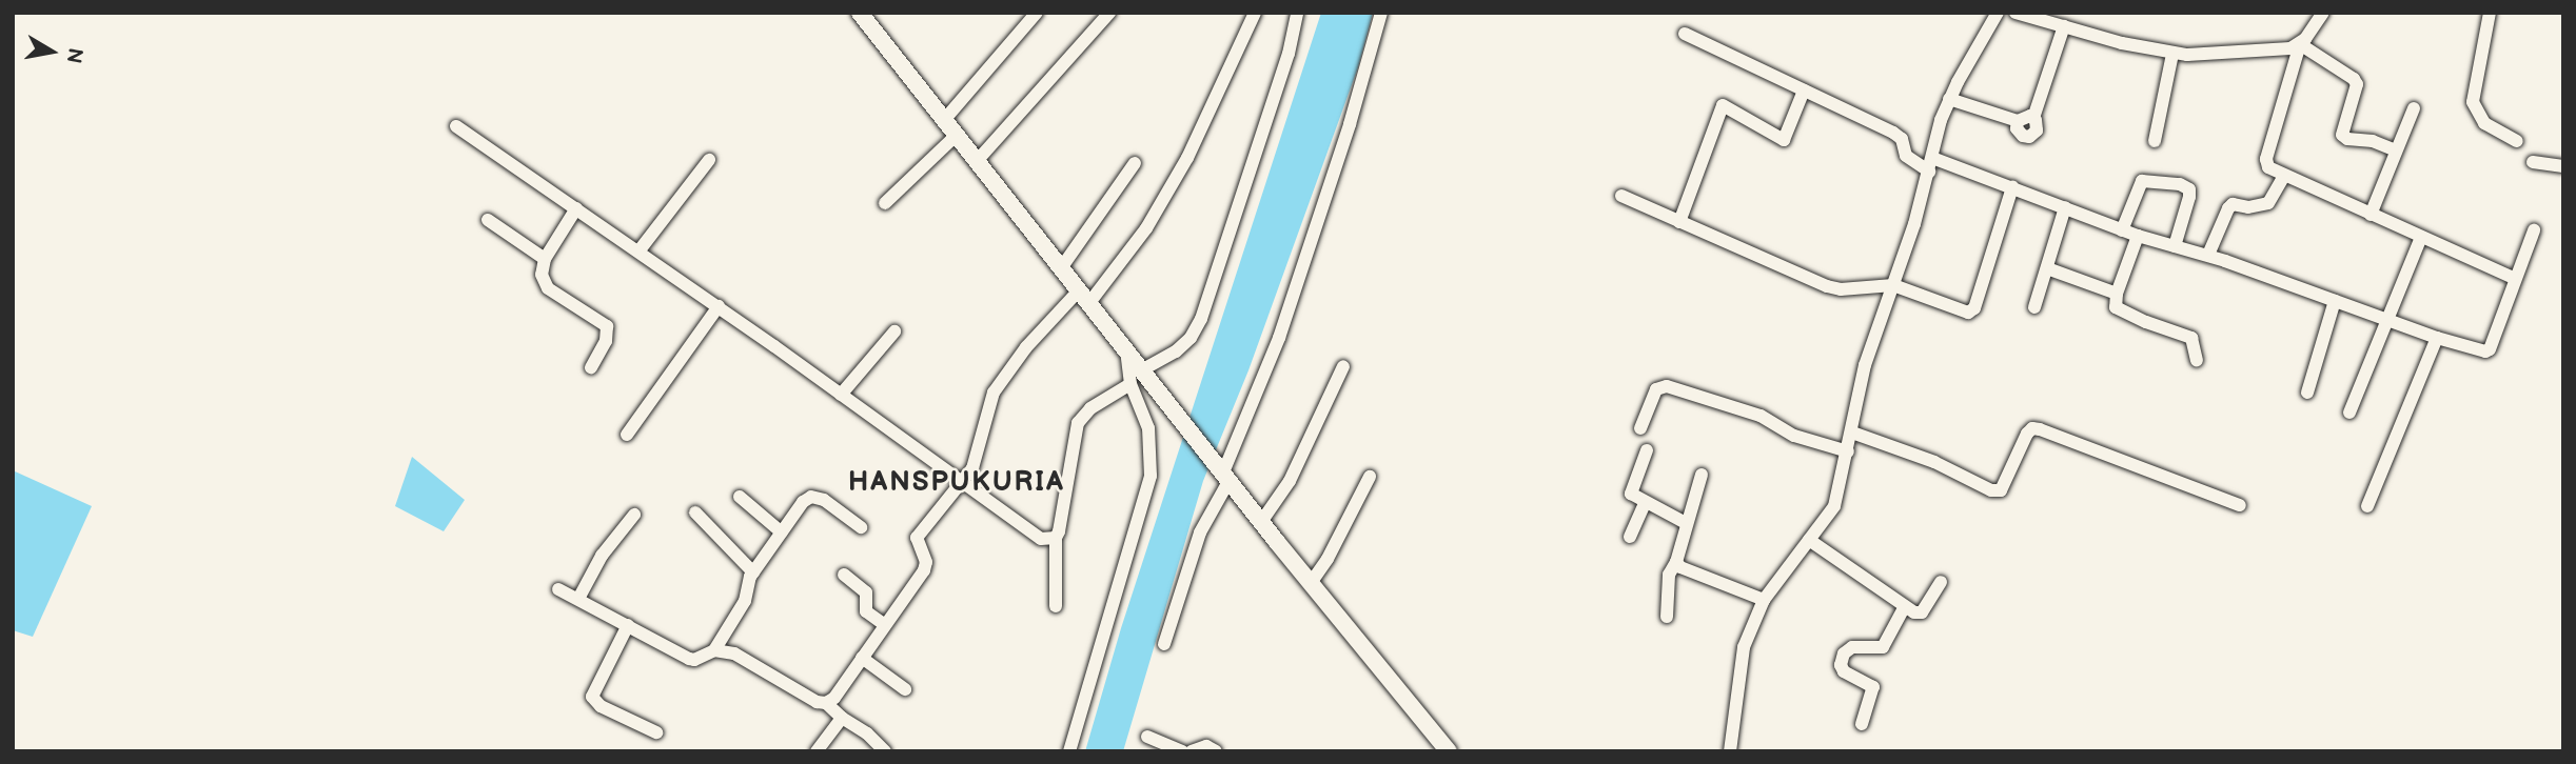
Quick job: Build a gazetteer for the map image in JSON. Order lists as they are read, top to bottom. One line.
{"districts":["HANSPUKURIA"],"north":"right"}
